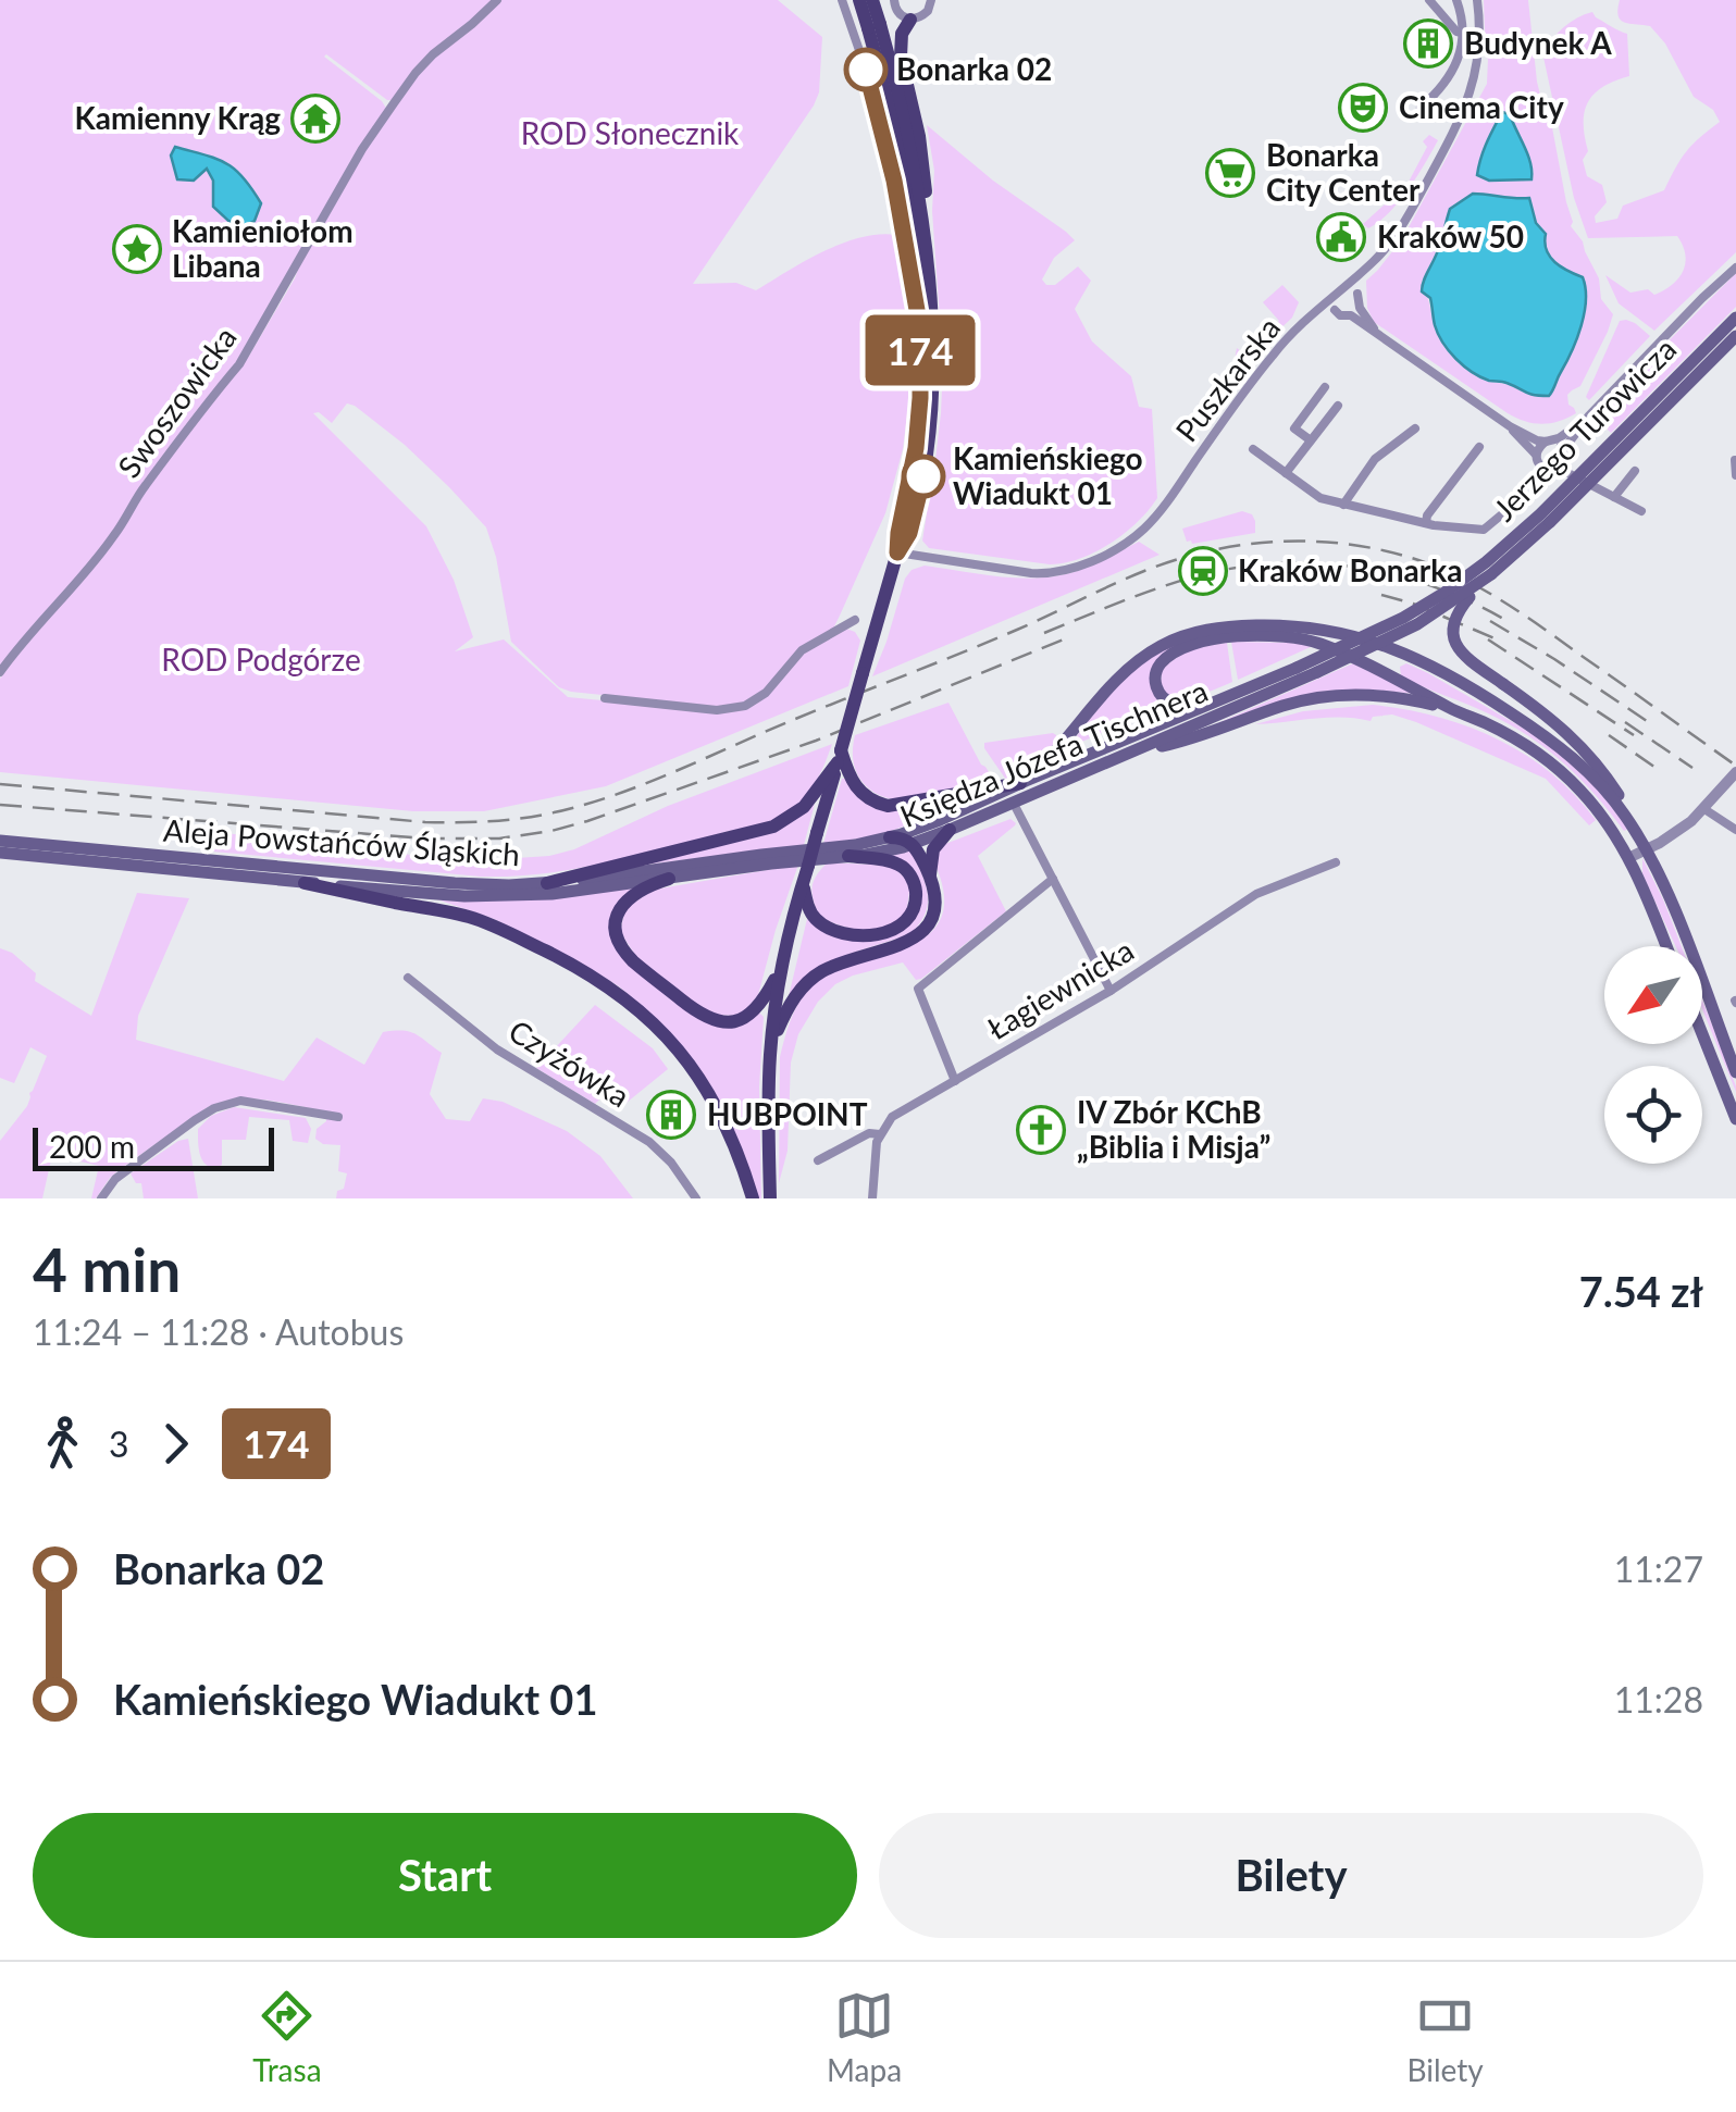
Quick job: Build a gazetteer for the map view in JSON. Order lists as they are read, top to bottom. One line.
{"streets":{"main road":["Jerzego Turowicza","Księdza Józefa Tischnera","Aleja Powstańców Śląskich"],"street":["Puszkarska","Swoszowicka","Łagiewnicka","Czyżówka"]},"crossings":[["Jerzego Turowicza","Księdza Józefa Tischnera"],["Księdza Józefa Tischnera","Aleja Powstańców Śląskich"]],"parks":["ROD Słonecznik","ROD Podgórze"],"places":{"building":["Budynek A","HUBPOINT"],"other":["Bonarka 02","Kamieńskiego Wiadukt 01"],"theatre":["Cinema City"],"temple":["Kamienny Krąg"],"supermarket":["Bonarka City Center"],"public building":["Kraków 50"],"place":["Kamieniołom Libana"],"station":["Kraków Bonarka"],"church":["IV Zbór KChB „Biblia i Misja”"]},"lines":["bus line 174"],"scale_bar":"200 m","north":"bottom left","page":{"on_map":"174","scale":"200 m","heading":["4 min","11:24 – 11:28 · Autobus","7.54 zł"],"legs":["3","174"],"list":[{"name":"Bonarka 02","value":"11:27"},{"name":"Kamieńskiego Wiadukt 01","value":"11:28"}],"buttons":["Start","Bilety"],"tabs":["Trasa","Mapa","Bilety"]}}
